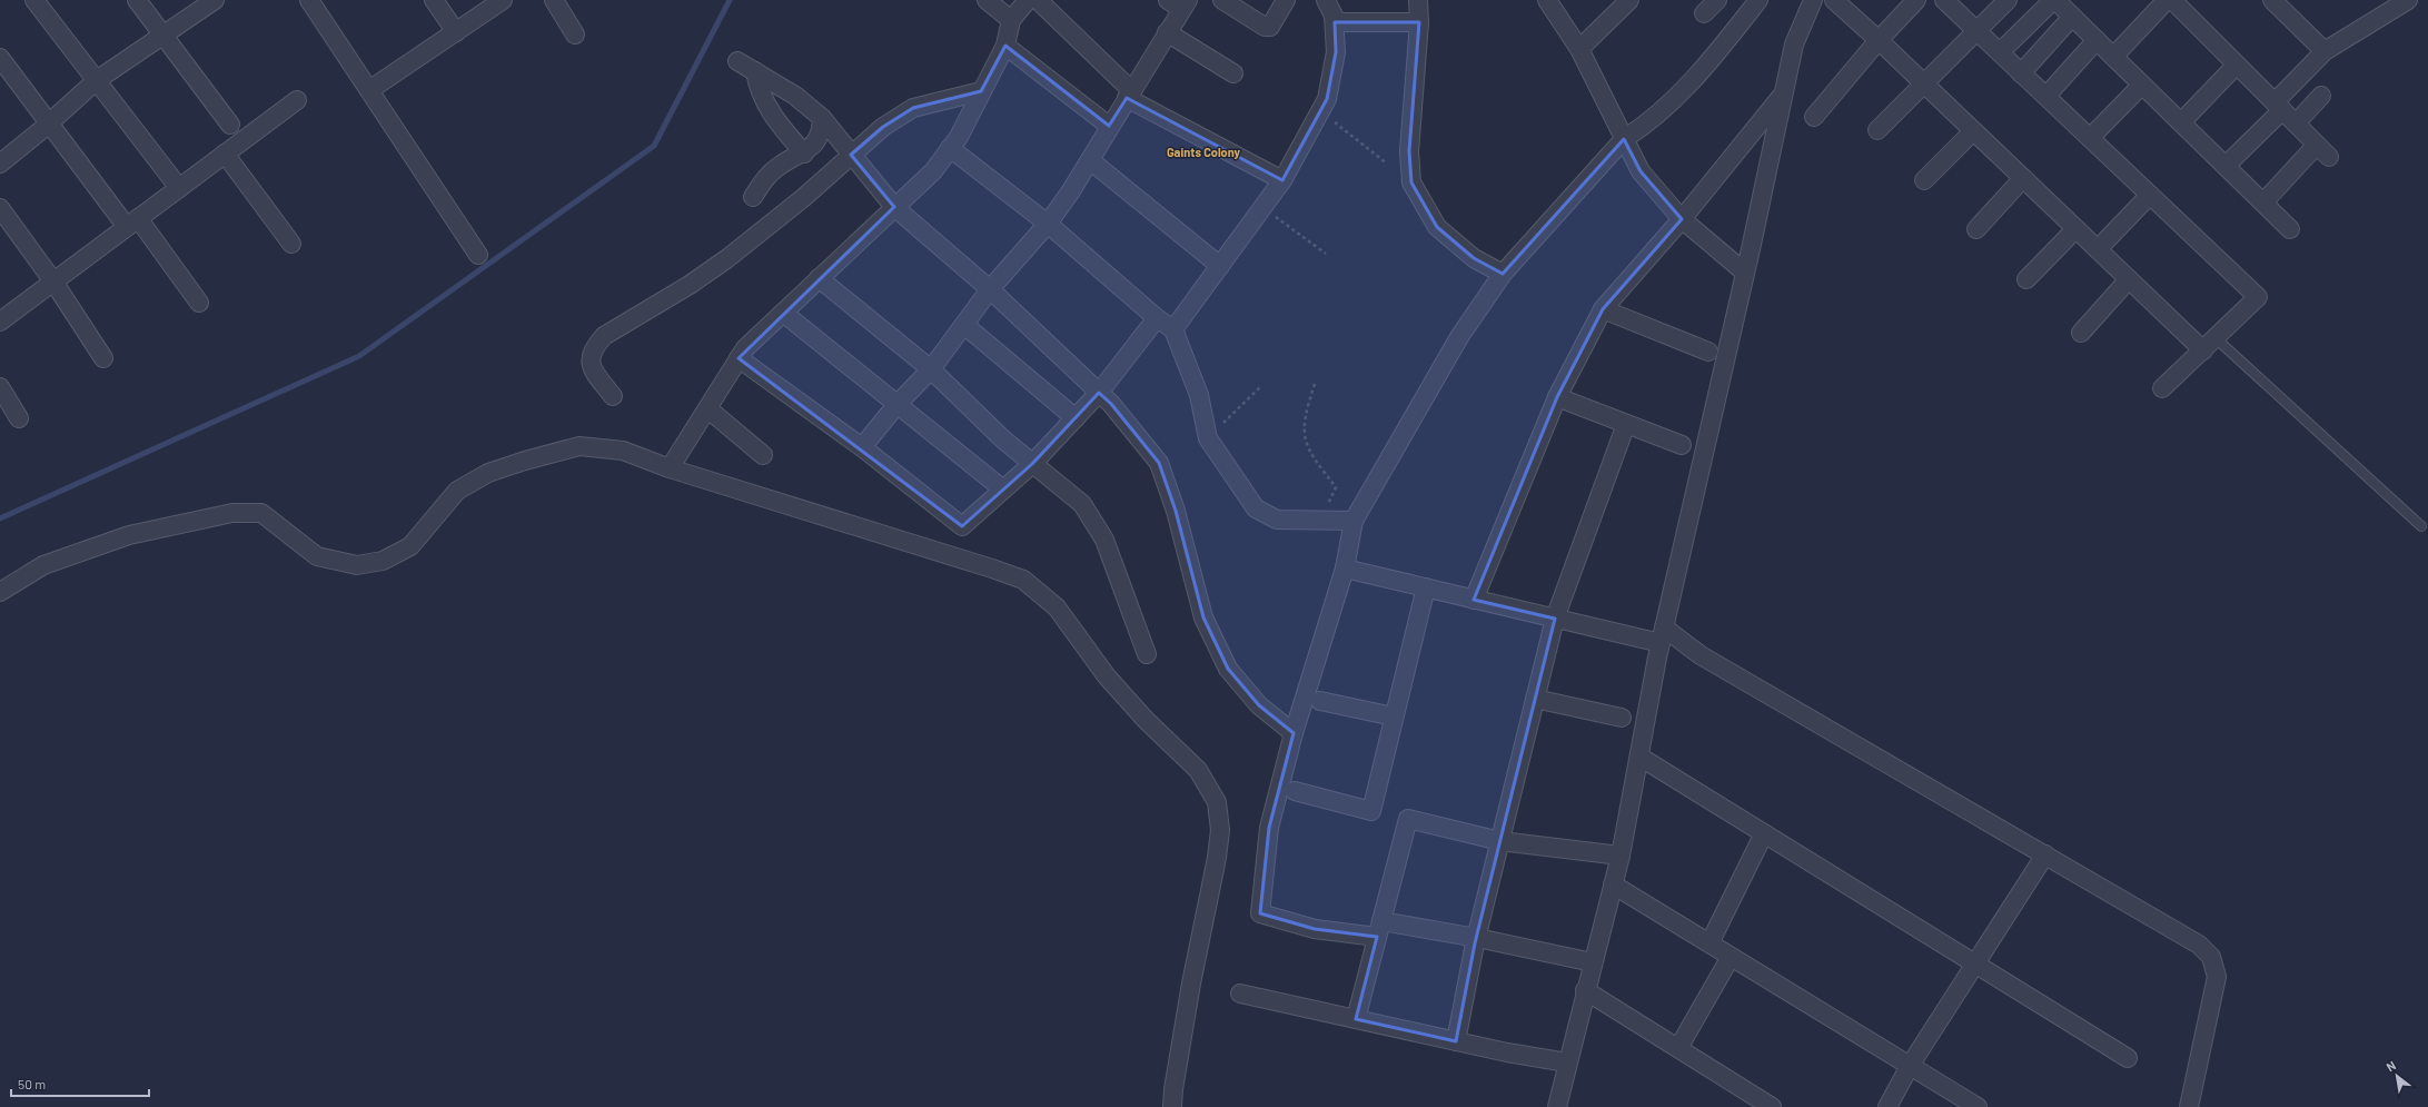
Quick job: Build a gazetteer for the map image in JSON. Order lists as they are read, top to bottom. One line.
{"districts":["Gaints Colony"],"scale_bar":"50 m","north":"top left"}
